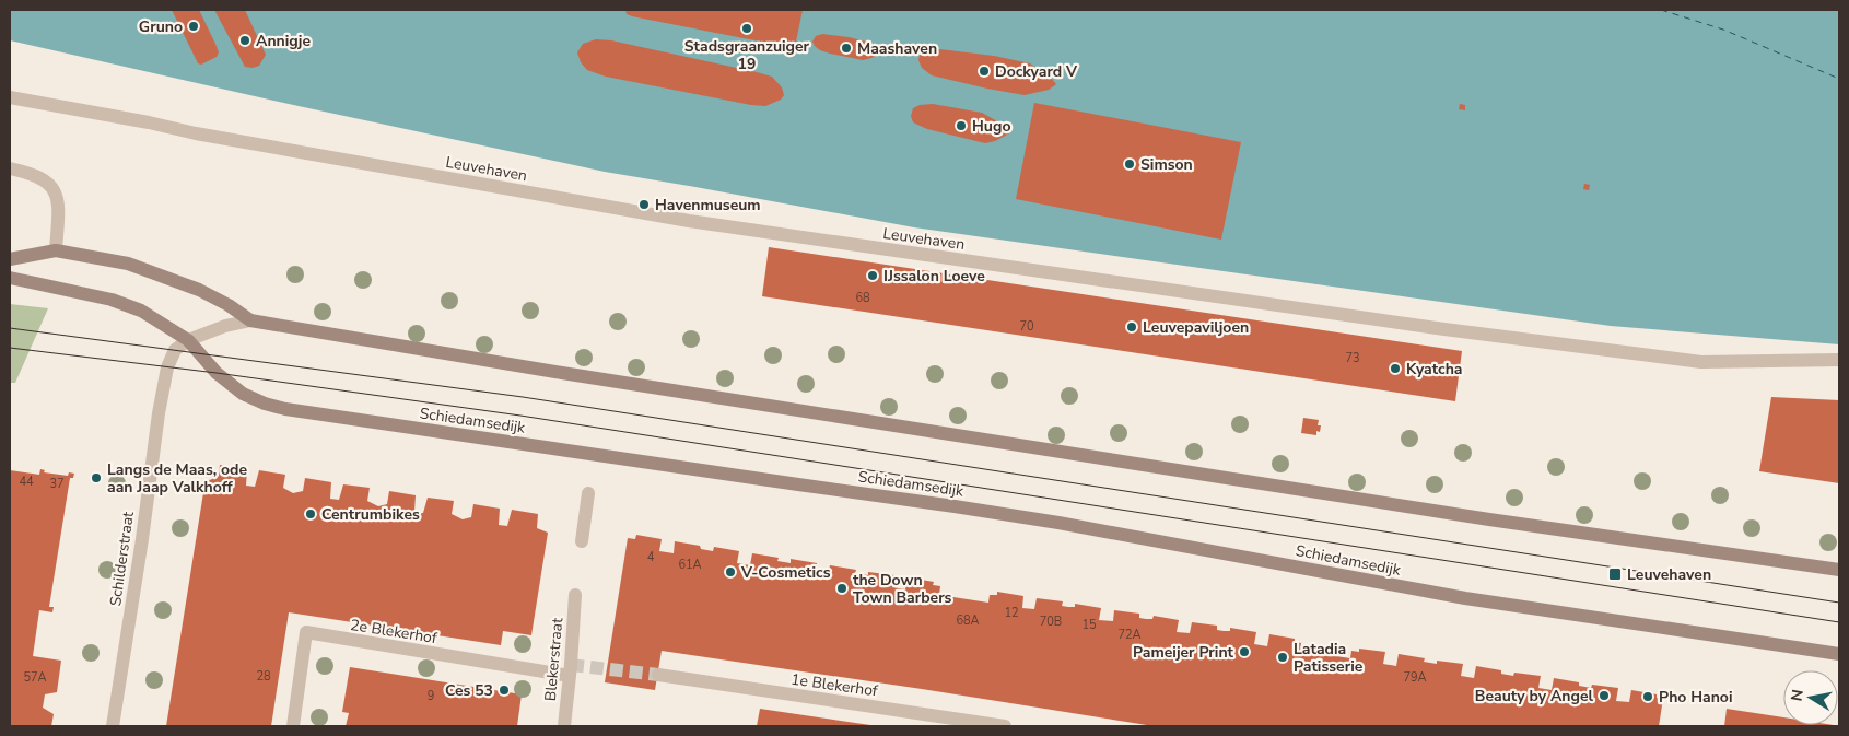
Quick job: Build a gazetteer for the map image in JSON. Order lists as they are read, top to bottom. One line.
{"streets":{"main road":["Schiedamsedijk"],"street":["Leuvehaven","Schilderstraat","2e Blekerhof","Blekerstraat","1e Blekerhof"]},"crossings":[["Schiedamsedijk","Schilderstraat"],["2e Blekerhof","Blekerstraat"]],"places":{"other":["Gruno","Stadsgraanzuiger 19","Annigje","Maashaven","Dockyard V","Hugo","Simson","Havenmuseum","IJssalon Loeve","Leuvepaviljoen","Kyatcha","Langs de Maas, ode aan Jaap Valkhoff","Centrumbikes","V-Cosmetics","the Down Town Barbers","Pameijer Print","Latadia Patisserie","Ces 53","Beauty by Angel","Pho Hanoi"],"transit":["Leuvehaven"]},"house_numbers":["68","70","73","44","37","4","61A","12","68A","70B","15","72A","28","57A","79A","9"],"north":"left"}
